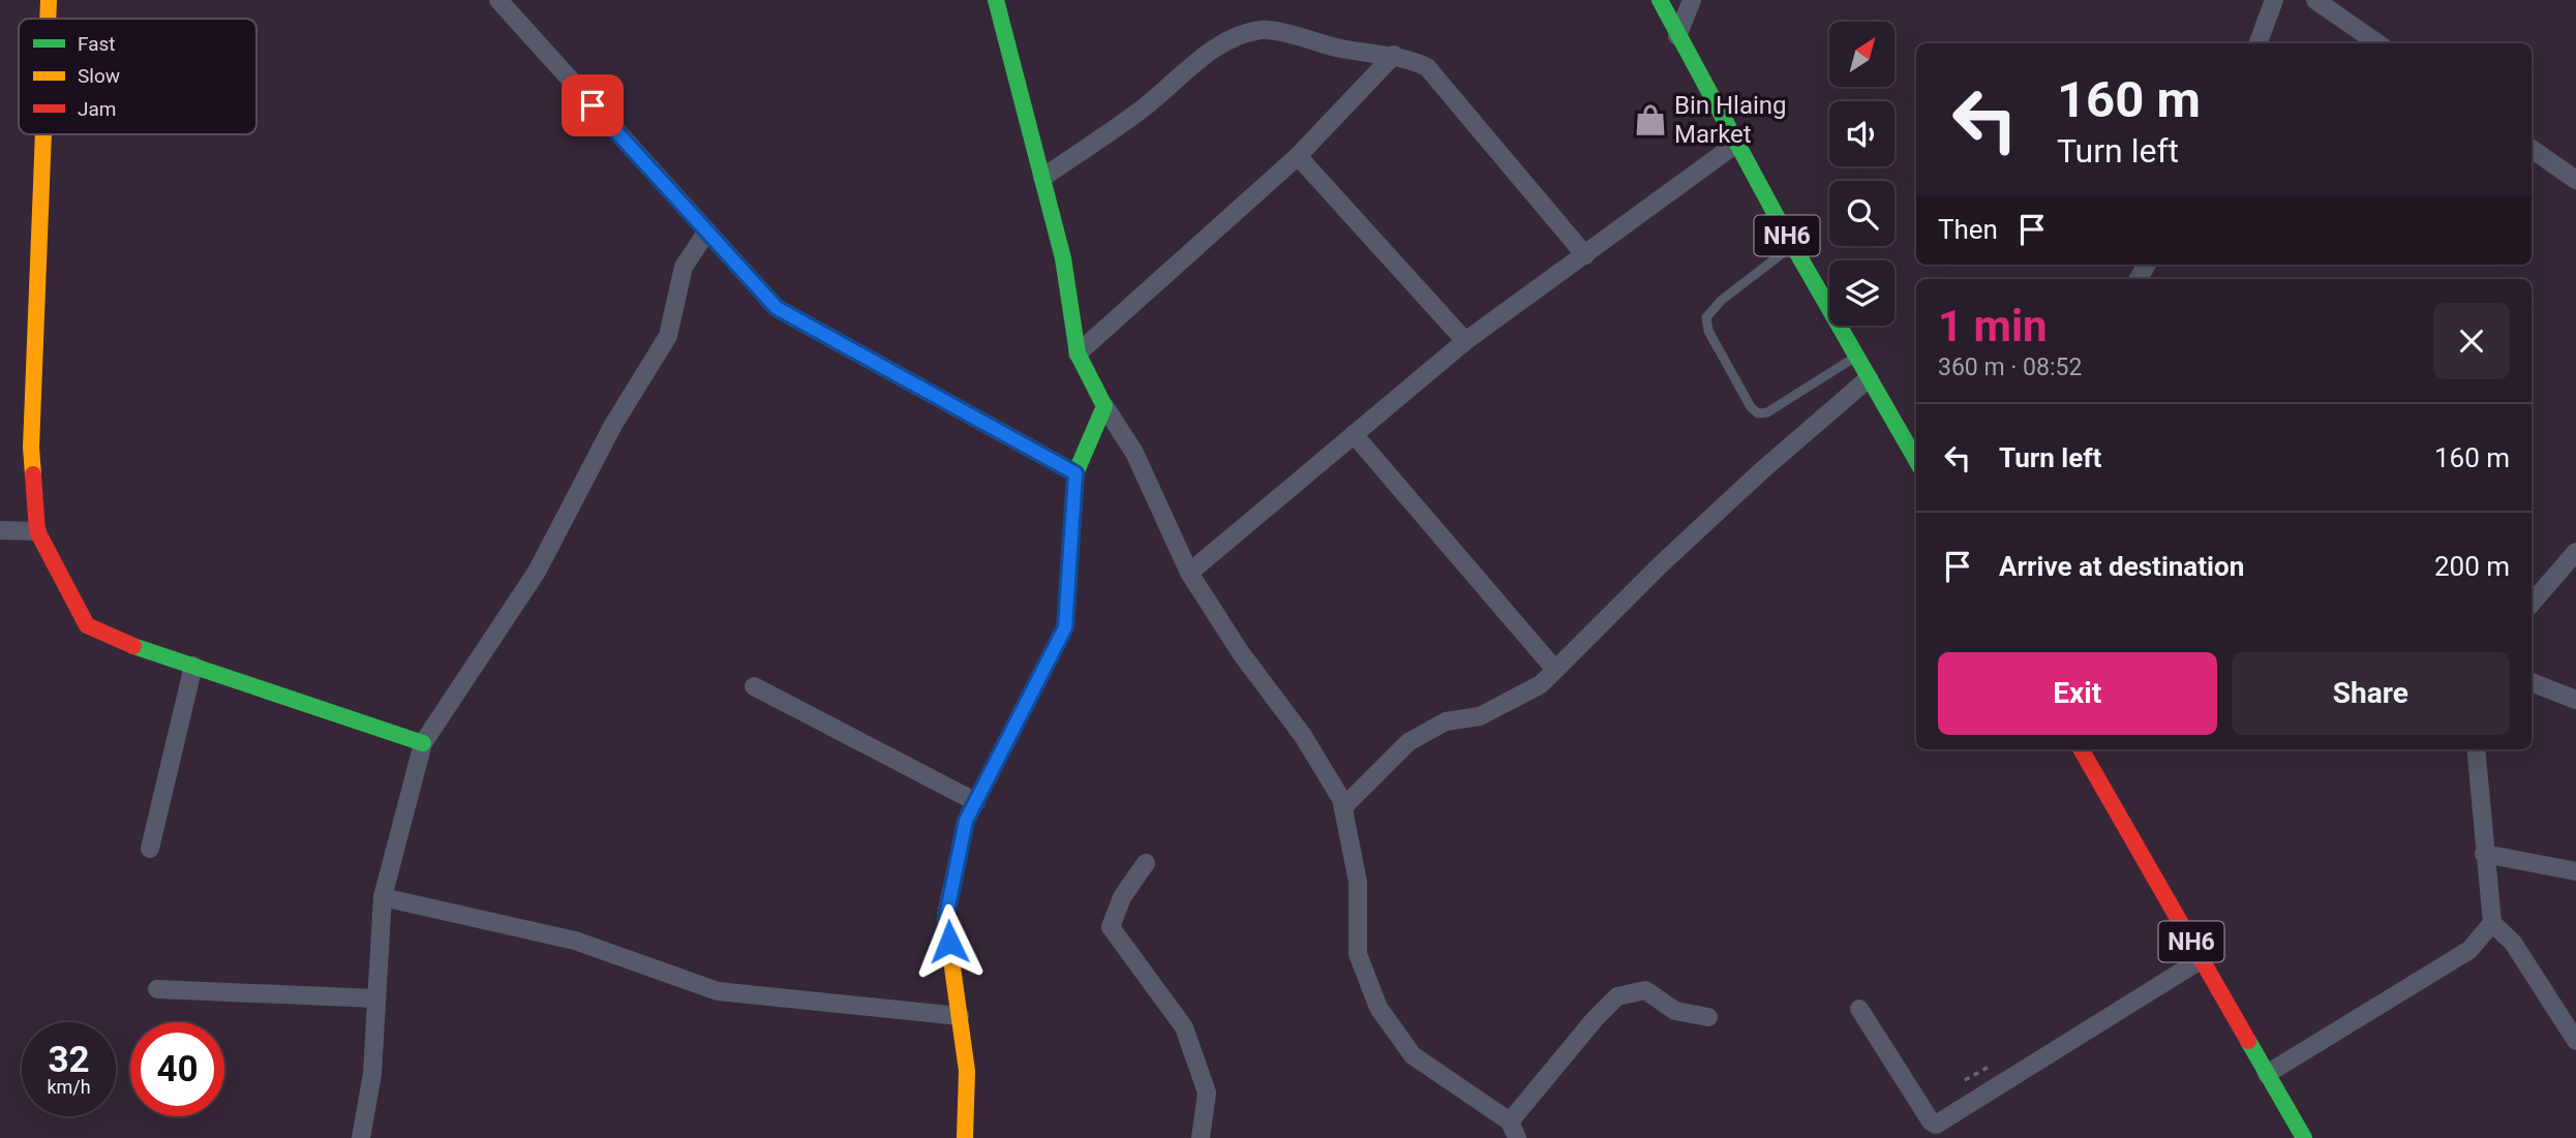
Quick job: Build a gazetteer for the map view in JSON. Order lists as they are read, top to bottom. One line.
{"streets":{"main road":["NH6"]},"places":{"shop":["Bin Hlaing Market"]},"legend":["Fast","Slow","Jam"],"north":"top right","page":{"turn":["160 m","Turn left"],"then":"Then","heading":["1 min","360 m · 08:52"],"list":[{"name":"Turn left","value":"160 m"},{"name":"Arrive at destination","value":"200 m"}],"buttons":["Exit","Share"],"speed":"32 km/h","limit":"40"}}
